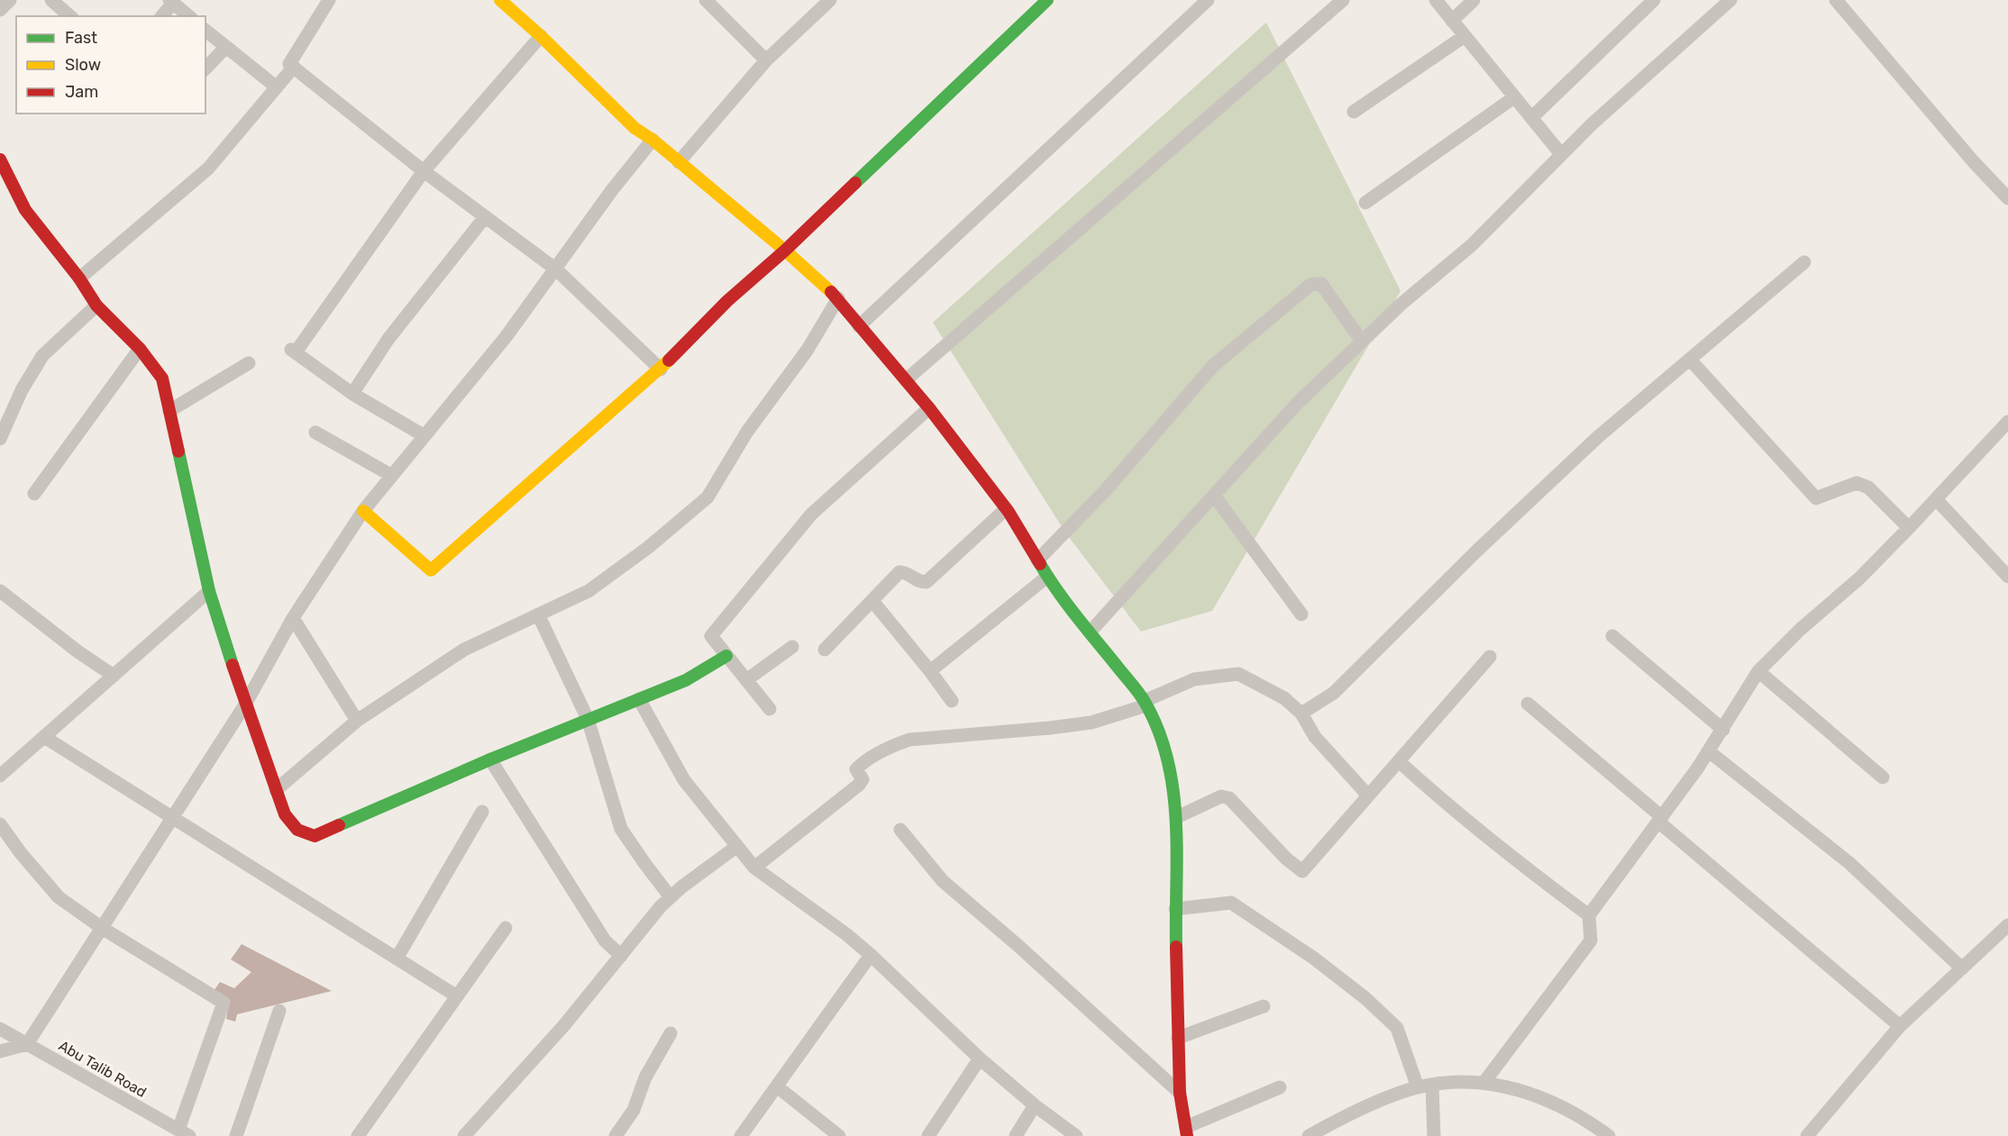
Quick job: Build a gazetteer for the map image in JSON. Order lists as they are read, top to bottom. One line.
{"streets":{"street":["Abu Talib Road"]},"legend":["Fast","Slow","Jam"]}
